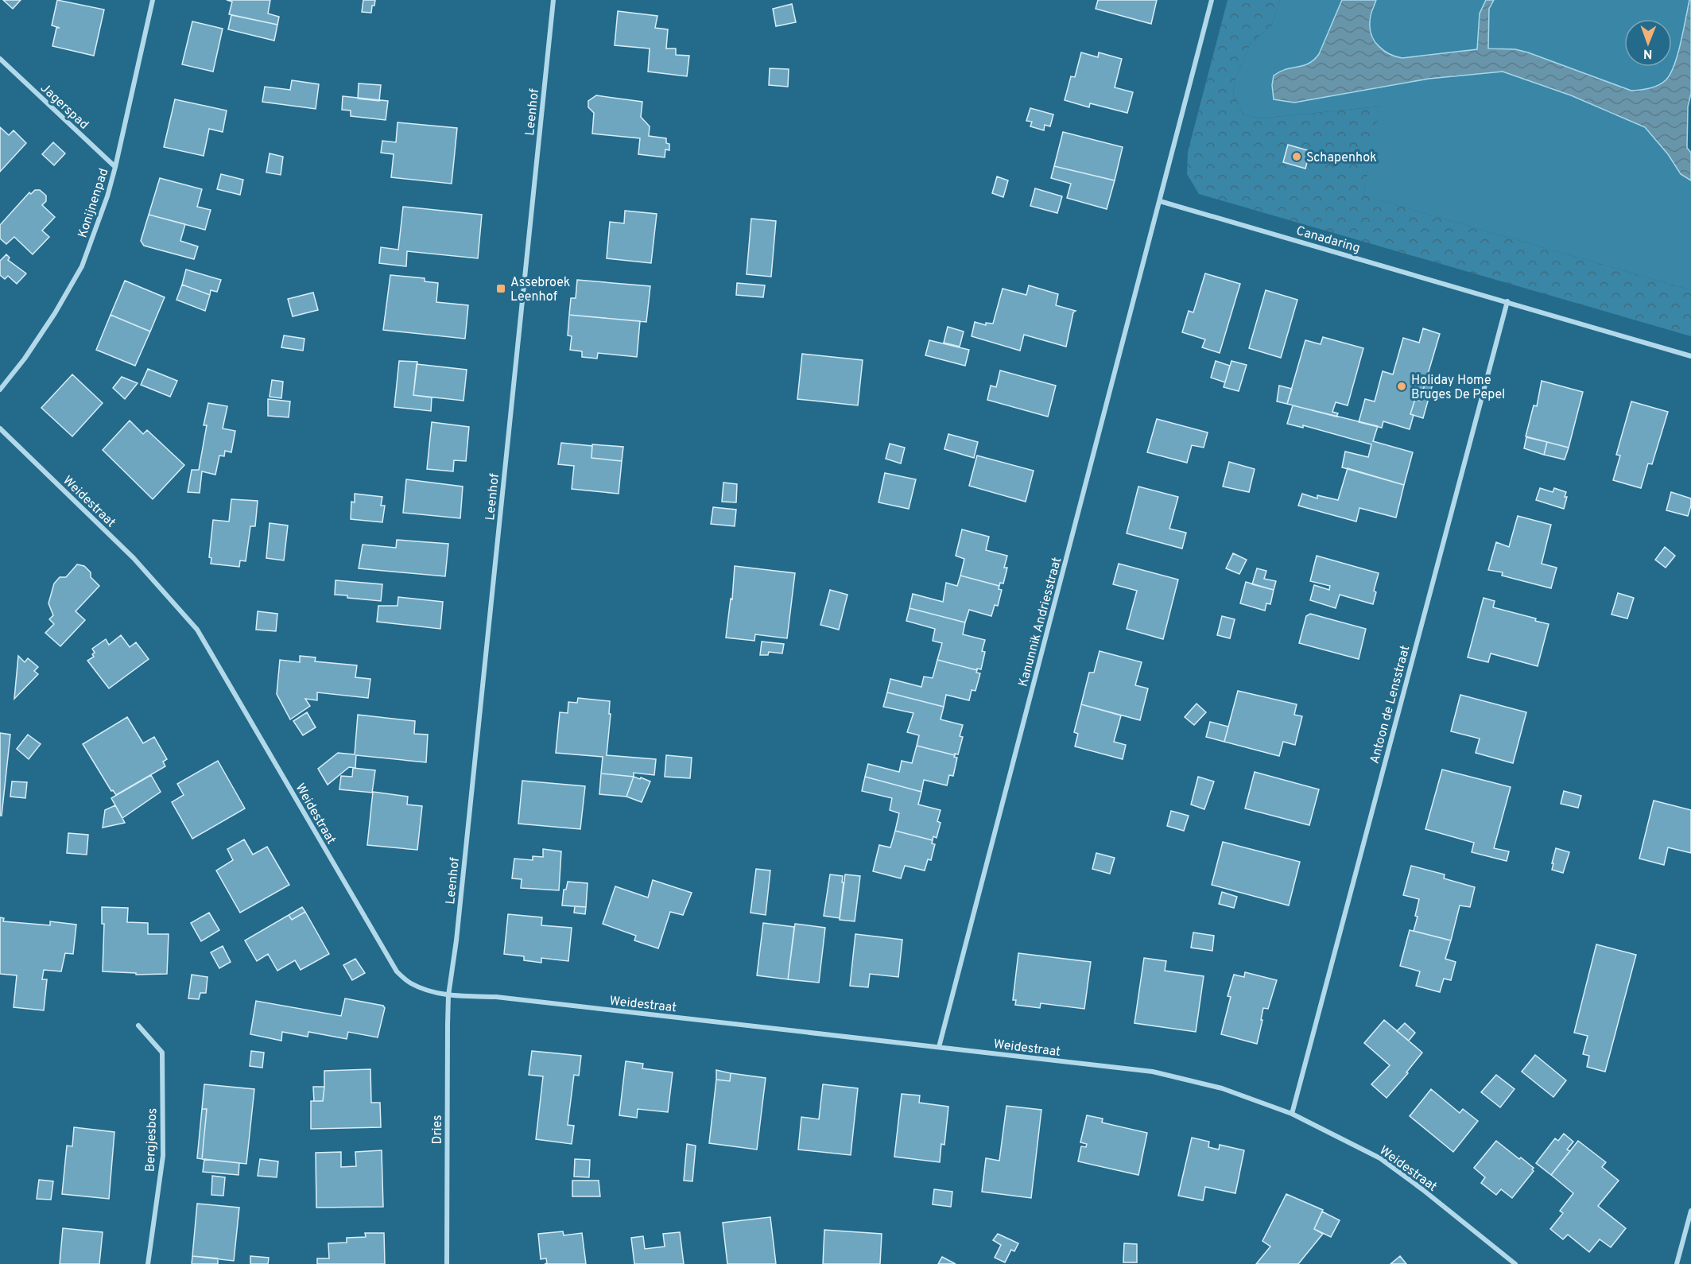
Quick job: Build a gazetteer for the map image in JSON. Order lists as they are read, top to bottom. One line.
{"streets":{"street":["Jagerspad","Leenhof","Konijnenpad","Canadaring","Weidestraat","Kanunnik Andriesstraat","Antoon de Lensstraat","Dries","Bergjesbos"]},"crossings":[["Jagerspad","Konijnenpad"],["Leenhof","Weidestraat"],["Leenhof","Dries"],["Canadaring","Kanunnik Andriesstraat"],["Canadaring","Antoon de Lensstraat"],["Weidestraat","Kanunnik Andriesstraat"],["Weidestraat","Antoon de Lensstraat"],["Weidestraat","Dries"]],"places":{"other":["Schapenhok","Holiday Home Bruges De Pepel"],"transit":["Assebroek Leenhof"]},"north":"bottom"}
